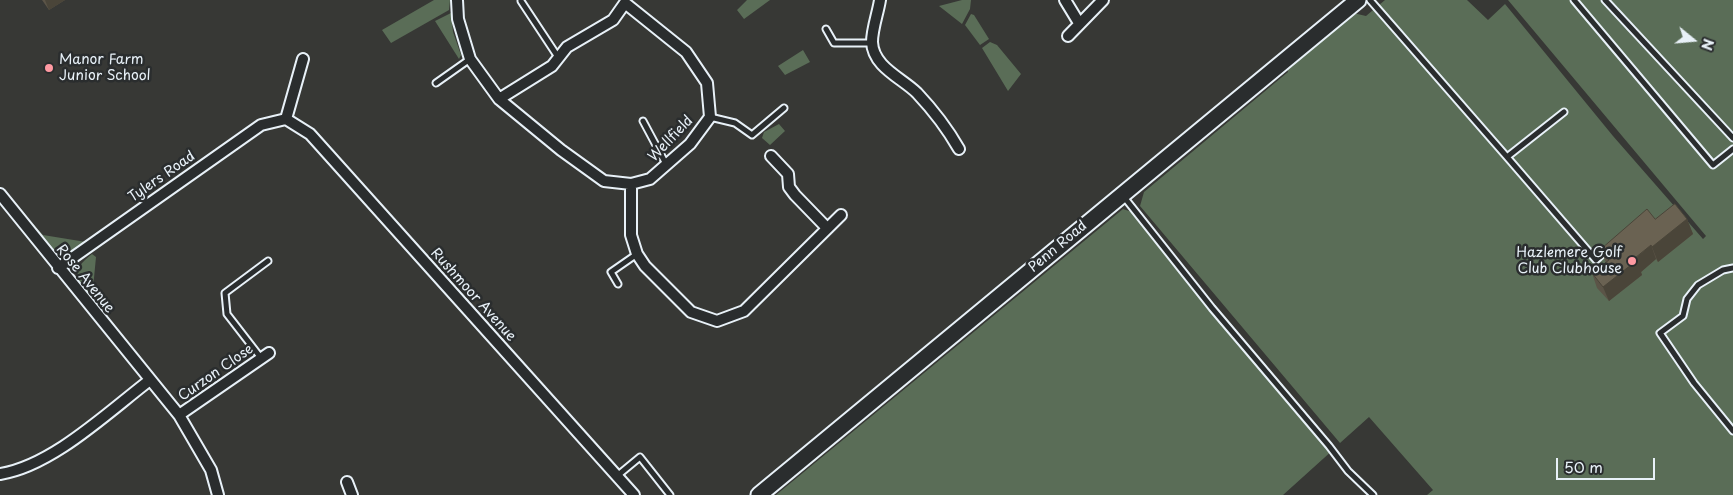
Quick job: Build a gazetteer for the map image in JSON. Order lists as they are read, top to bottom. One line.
{"streets":{"main road":["Penn Road"],"street":["Wellfield","Tylers Road","Rose Avenue","Rushmoor Avenue","Curzon Close"]},"crossings":[["Tylers Road","Rose Avenue"],["Tylers Road","Rushmoor Avenue"],["Rose Avenue","Curzon Close"]],"places":["Manor Farm Junior School","Hazlemere Golf Club Clubhouse"],"scale_bar":"50 m","north":"right"}
